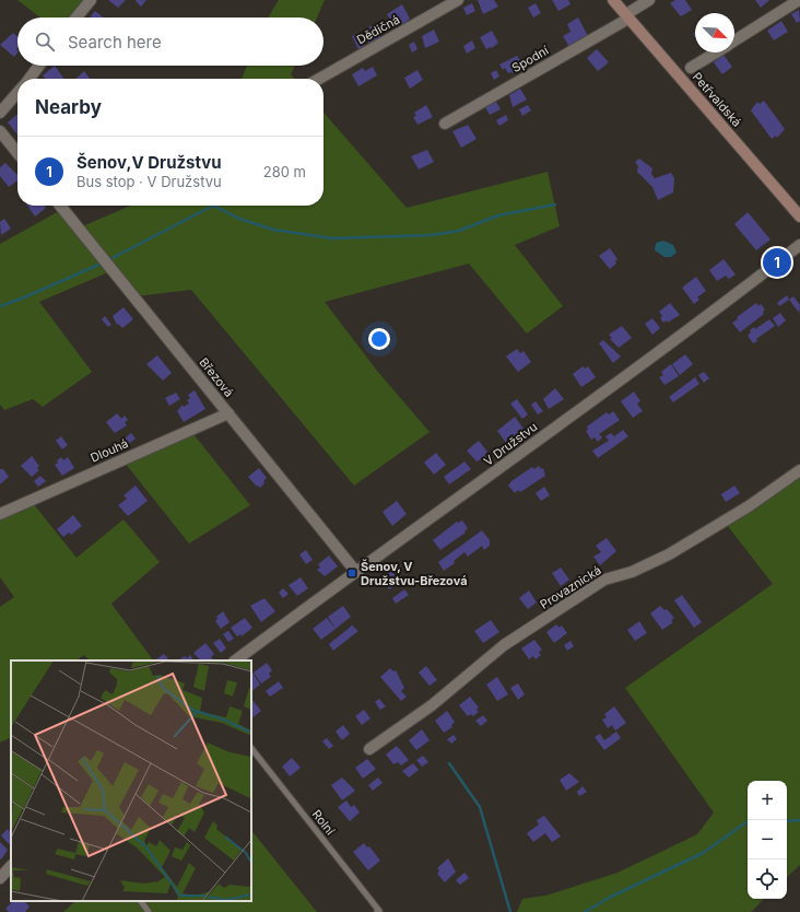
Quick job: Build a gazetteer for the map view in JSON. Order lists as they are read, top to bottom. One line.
{"streets":{"main road":["Petřvaldská"],"street":["Dědičná","Spodní","Březová","V Družstvu","Dlouhá","Provaznická"],"lane":["Rolní"]},"crossings":[["Spodní","Petřvaldská"],["Březová","V Družstvu"],["Březová","Dlouhá"]],"places":{"transit":["Šenov, V Družstvu-Březová"]},"north":"bottom right","page":{"search":"Search here","heading":"Nearby","list":[{"mark":"1","name":"Šenov,V Družstvu","note":"Bus stop · V Družstvu","value":"280 m"}],"pins":"1","map_buttons":["+","−"]}}
